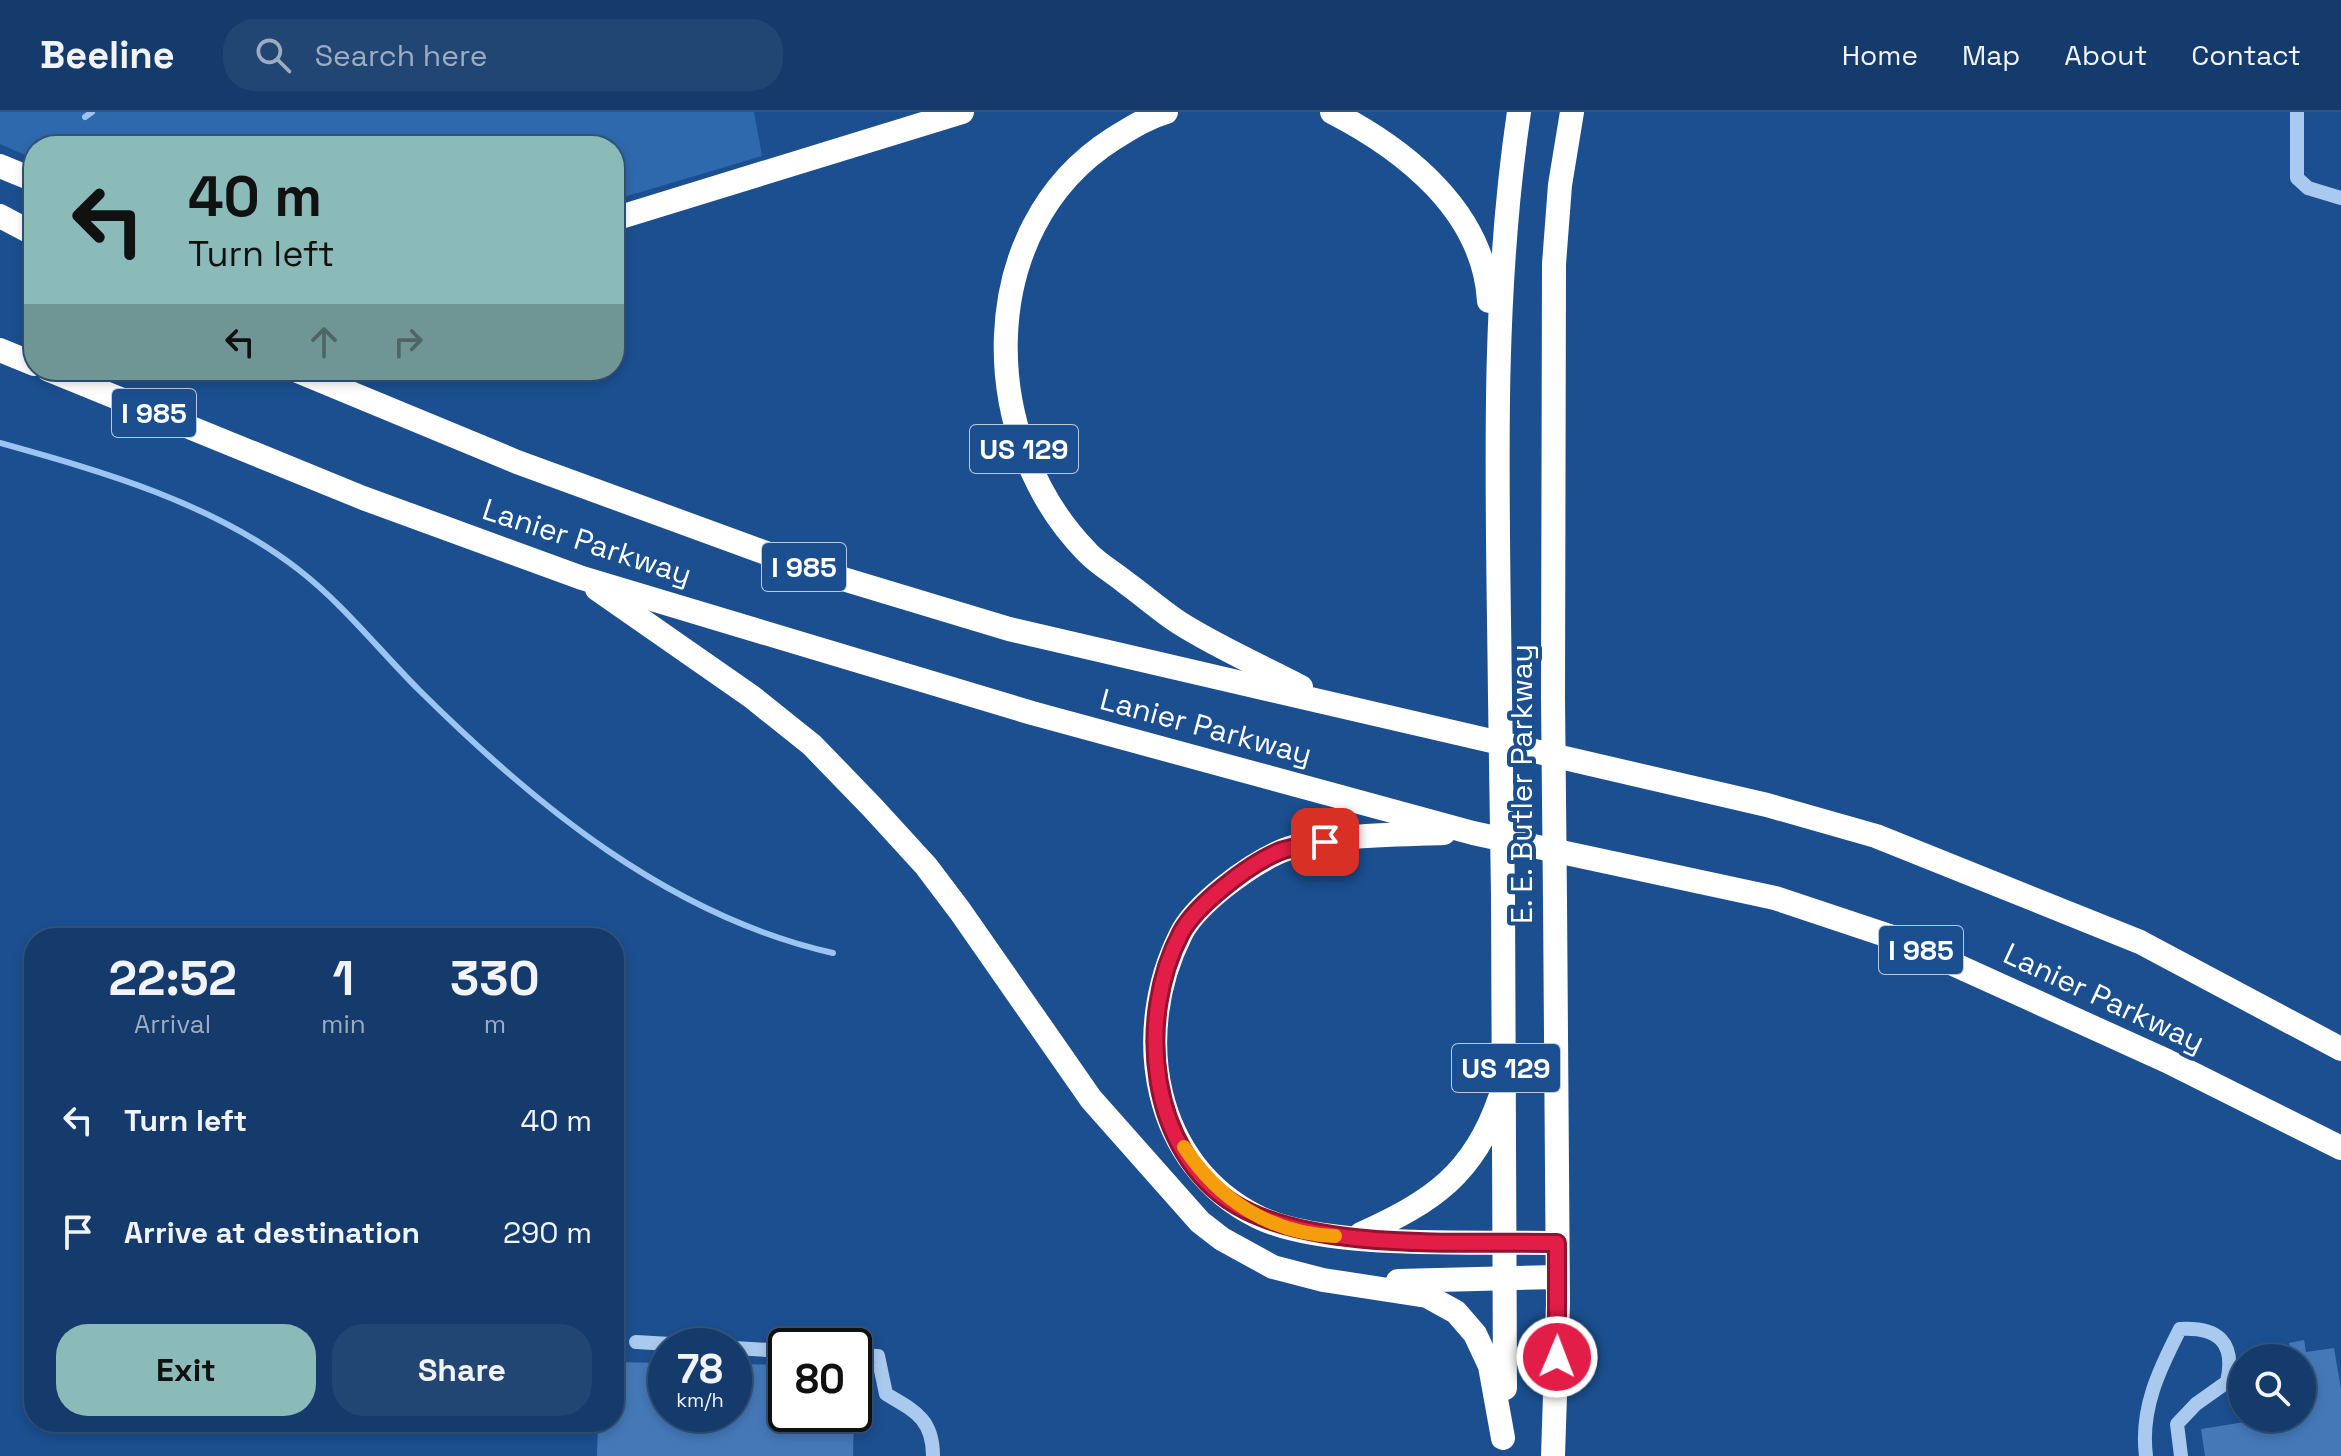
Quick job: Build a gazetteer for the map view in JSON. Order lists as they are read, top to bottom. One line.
{"streets":{"highway":["I 985","US 129","Lanier Parkway","E. E. Butler Parkway"]},"crossings":[["US 129","Lanier Parkway"],["US 129","E. E. Butler Parkway"]],"page":{"header":"Beeline","search":"Search here","nav":["Home","Map","About","Contact"],"turn":["40 m","Turn left"],"eta":["22:52","Arrival","1","min","330","m"],"list":[{"name":"Turn left","value":"40 m"},{"name":"Arrive at destination","value":"290 m"}],"buttons":["Exit","Share"],"speed":"78 km/h","limit":"80"}}
